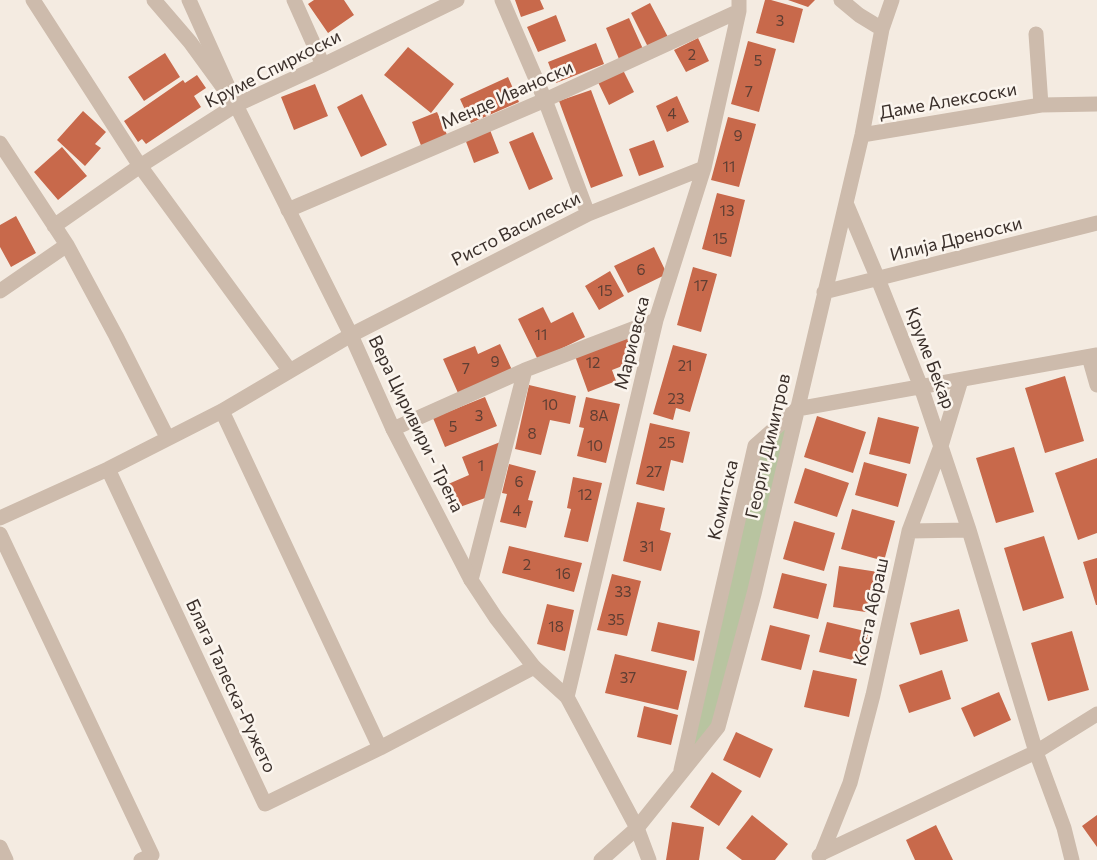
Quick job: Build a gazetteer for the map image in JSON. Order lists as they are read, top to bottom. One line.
{"streets":{"street":["Круме Спиркоски","Менде Иваноски","Даме Алексоски","Ристо Василески","Илија Дреноски","Мариовска","Круме Беќар","Вера Циривири - Трена","Георги Димитров","Комитска","Коста Абраш","Блага Талеска-Ружето"]},"crossings":[["Круме Спиркоски","Вера Циривири - Трена"],["Менде Иваноски","Мариовска"],["Менде Иваноски","Вера Циривири - Трена"],["Даме Алексоски","Георги Димитров"],["Ристо Василески","Мариовска"],["Ристо Василески","Вера Циривири - Трена"],["Илија Дреноски","Круме Беќар"],["Илија Дреноски","Георги Димитров"],["Мариовска","Вера Циривири - Трена"],["Круме Беќар","Георги Димитров"],["Круме Беќар","Коста Абраш"],["Вера Циривири - Трена","Георги Димитров"],["Вера Циривири - Трена","Блага Талеска-Ружето"],["Георги Димитров","Комитска"]],"house_numbers":["3","2","5","7","4","9","11","13","15","6","17","15","11","9","12","21","7","23","10","3","8А","5","8","25","10","1","27","6","12","4","31","2","16","33","35","18","37"]}
